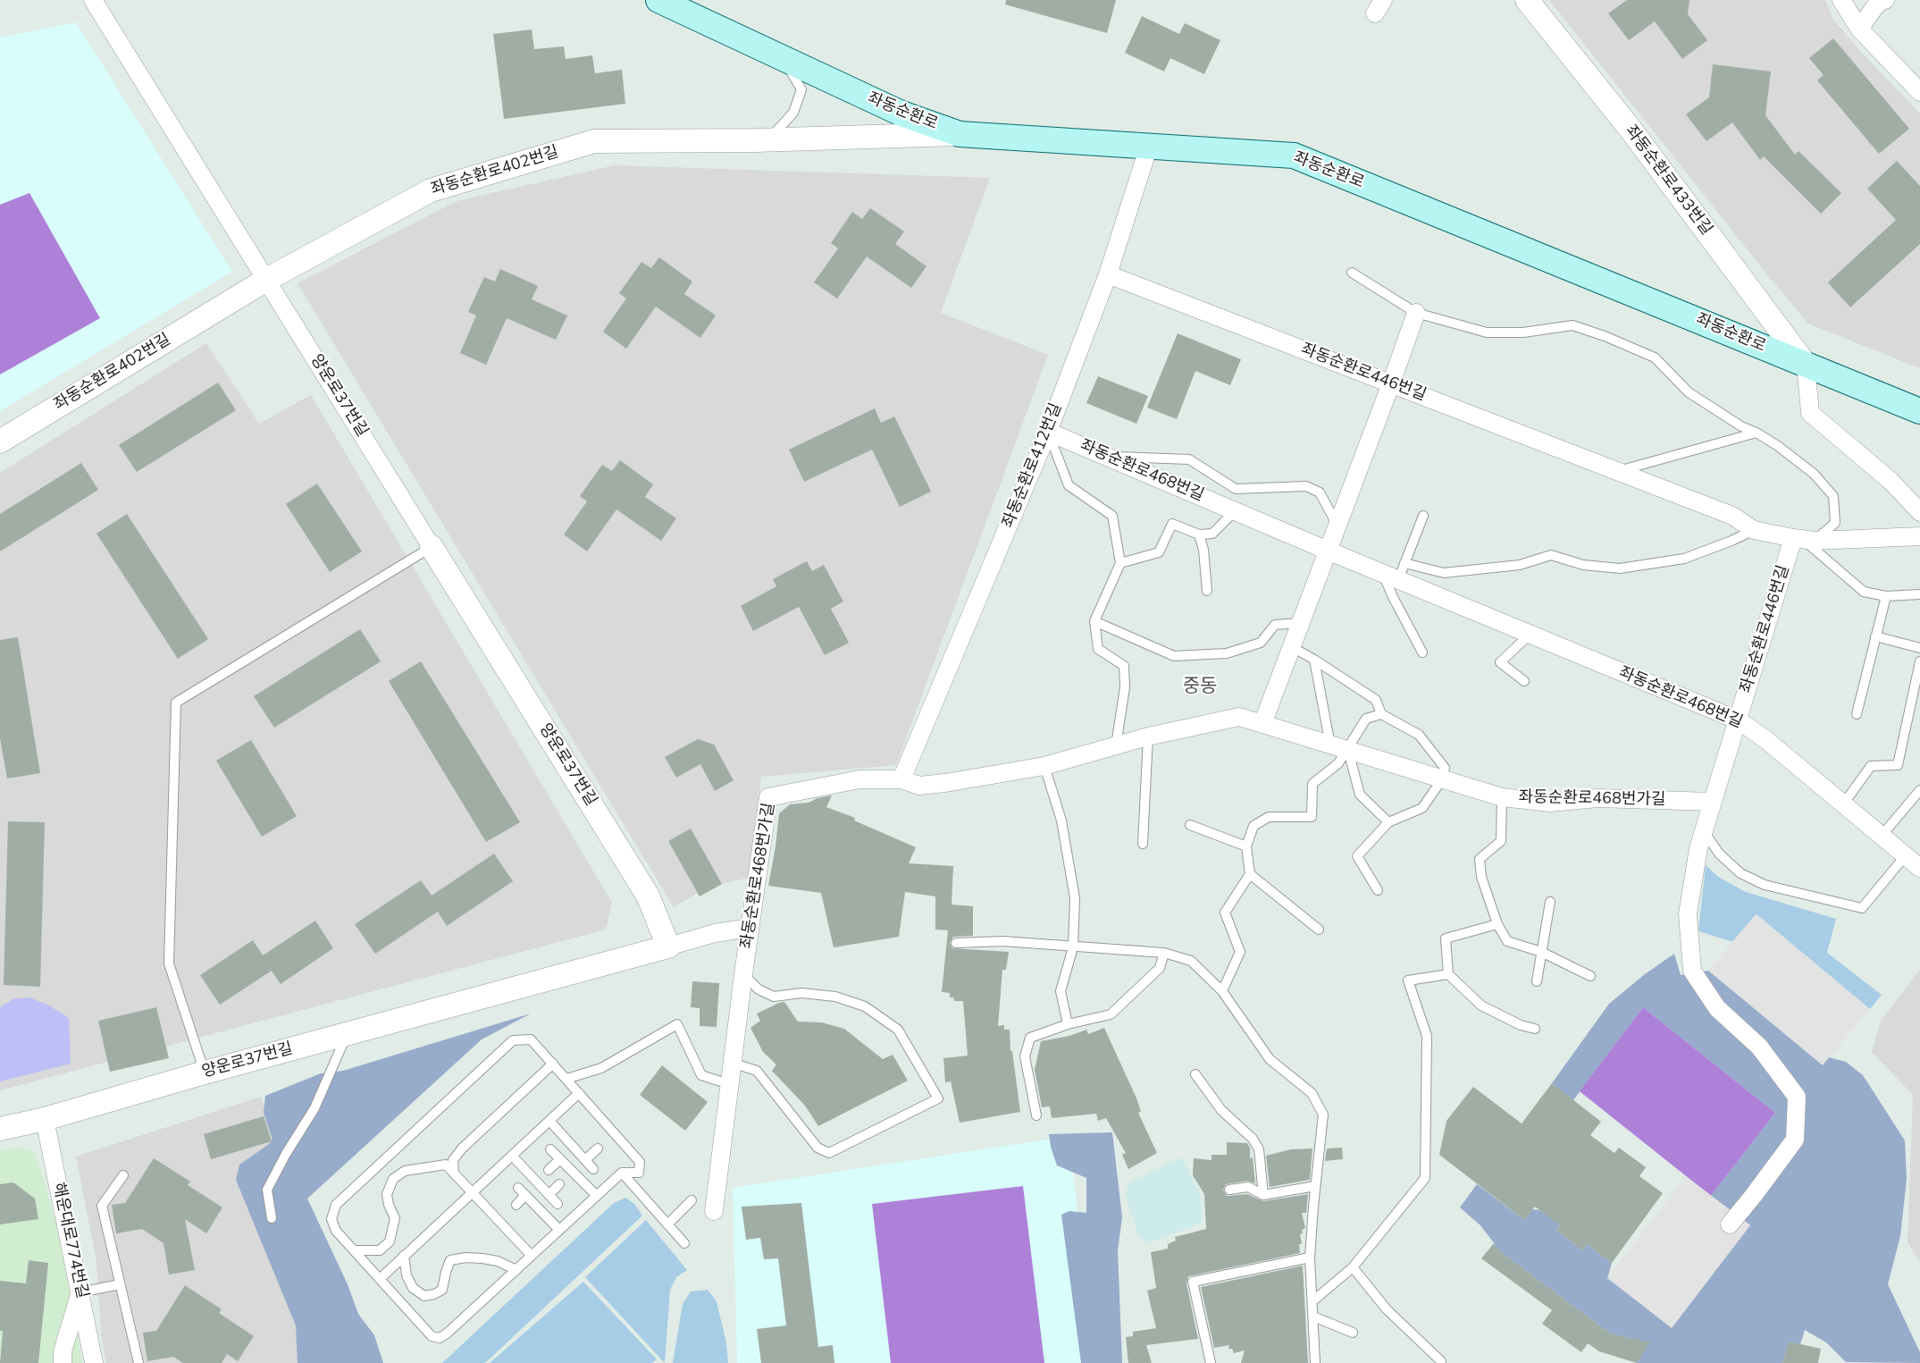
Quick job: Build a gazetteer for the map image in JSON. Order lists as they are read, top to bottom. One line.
{"streets":{"main road":["좌동순환로"],"street":["좌동순환로402번길","좌동순환로433번길","좌동순환로446번길","양운로37번길","좌동순환로412번길","좌동순환로468번길","좌동순환로468번가길","해운대로774번길"]},"crossings":[["좌동순환로","좌동순환로402번길"],["좌동순환로","좌동순환로433번길"],["좌동순환로","좌동순환로412번길"],["좌동순환로402번길","양운로37번길"],["좌동순환로446번길","좌동순환로412번길"],["좌동순환로446번길","좌동순환로468번길"],["양운로37번길","해운대로774번길"],["좌동순환로412번길","좌동순환로468번길"],["좌동순환로412번길","좌동순환로468번가길"]],"districts":["중동"]}
